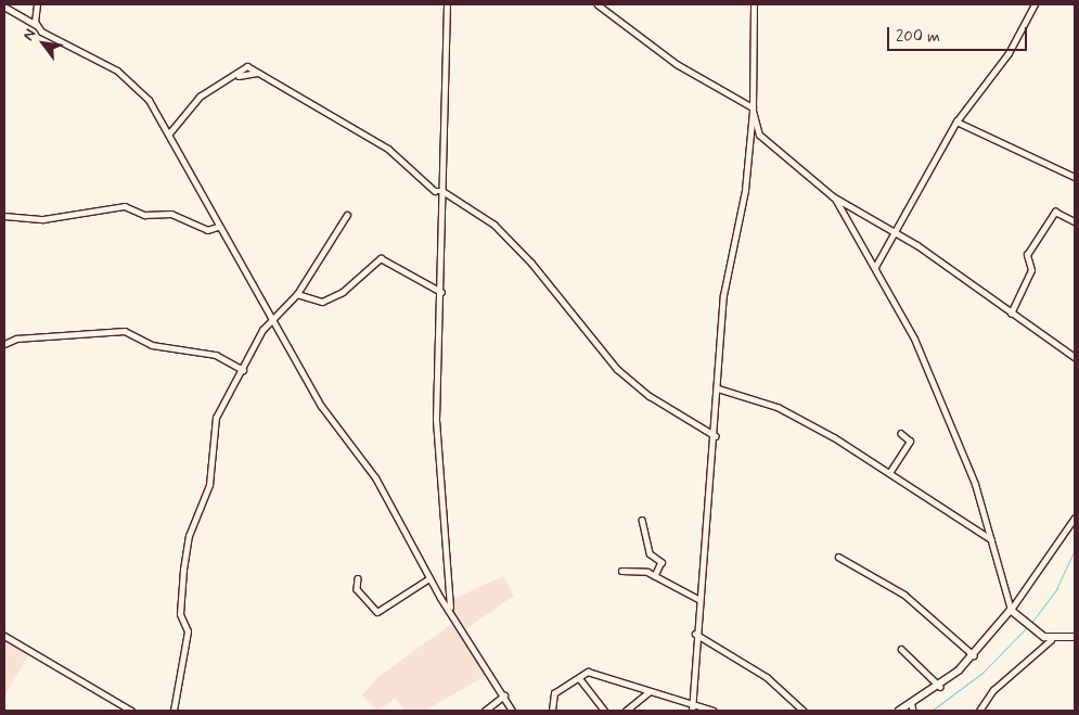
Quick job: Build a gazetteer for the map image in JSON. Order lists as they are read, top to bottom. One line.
{"scale_bar":"200 m","north":"top left"}
